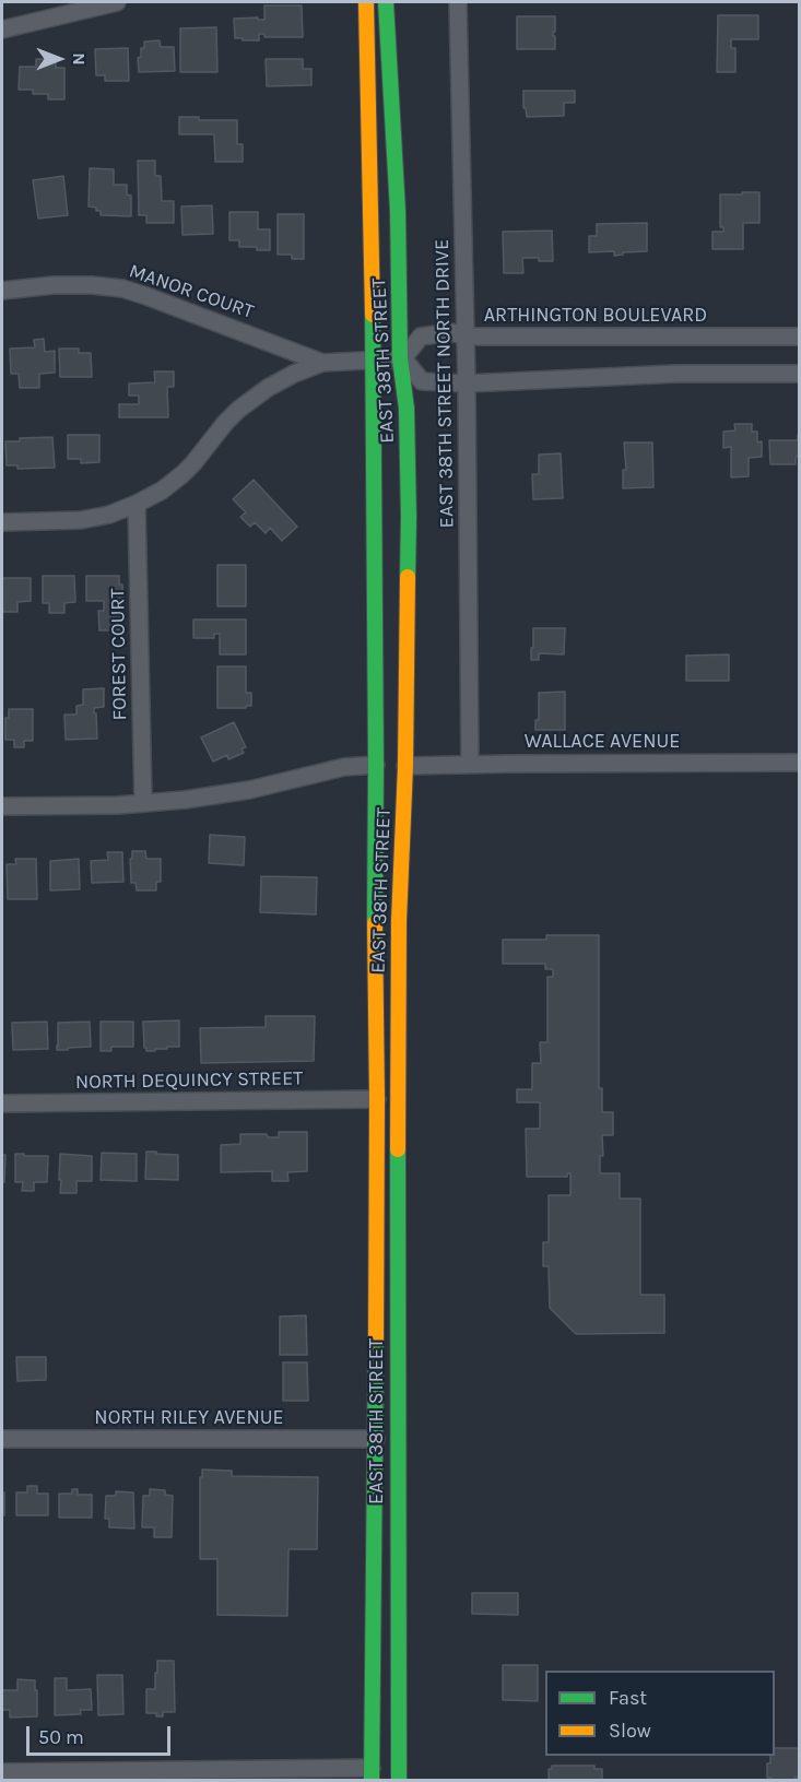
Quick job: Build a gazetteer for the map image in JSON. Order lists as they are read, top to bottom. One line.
{"streets":{"main road":["EAST 38TH STREET"],"street":["MANOR COURT","ARTHINGTON BOULEVARD","EAST 38TH STREET NORTH DRIVE","FOREST COURT","WALLACE AVENUE","NORTH DEQUINCY STREET","NORTH RILEY AVENUE"]},"crossings":[["ARTHINGTON BOULEVARD","EAST 38TH STREET"],["ARTHINGTON BOULEVARD","EAST 38TH STREET NORTH DRIVE"],["EAST 38TH STREET","WALLACE AVENUE"],["EAST 38TH STREET","NORTH DEQUINCY STREET"],["EAST 38TH STREET","NORTH RILEY AVENUE"],["EAST 38TH STREET NORTH DRIVE","WALLACE AVENUE"]],"legend":["Fast","Slow"],"scale_bar":"50 m","north":"right"}
